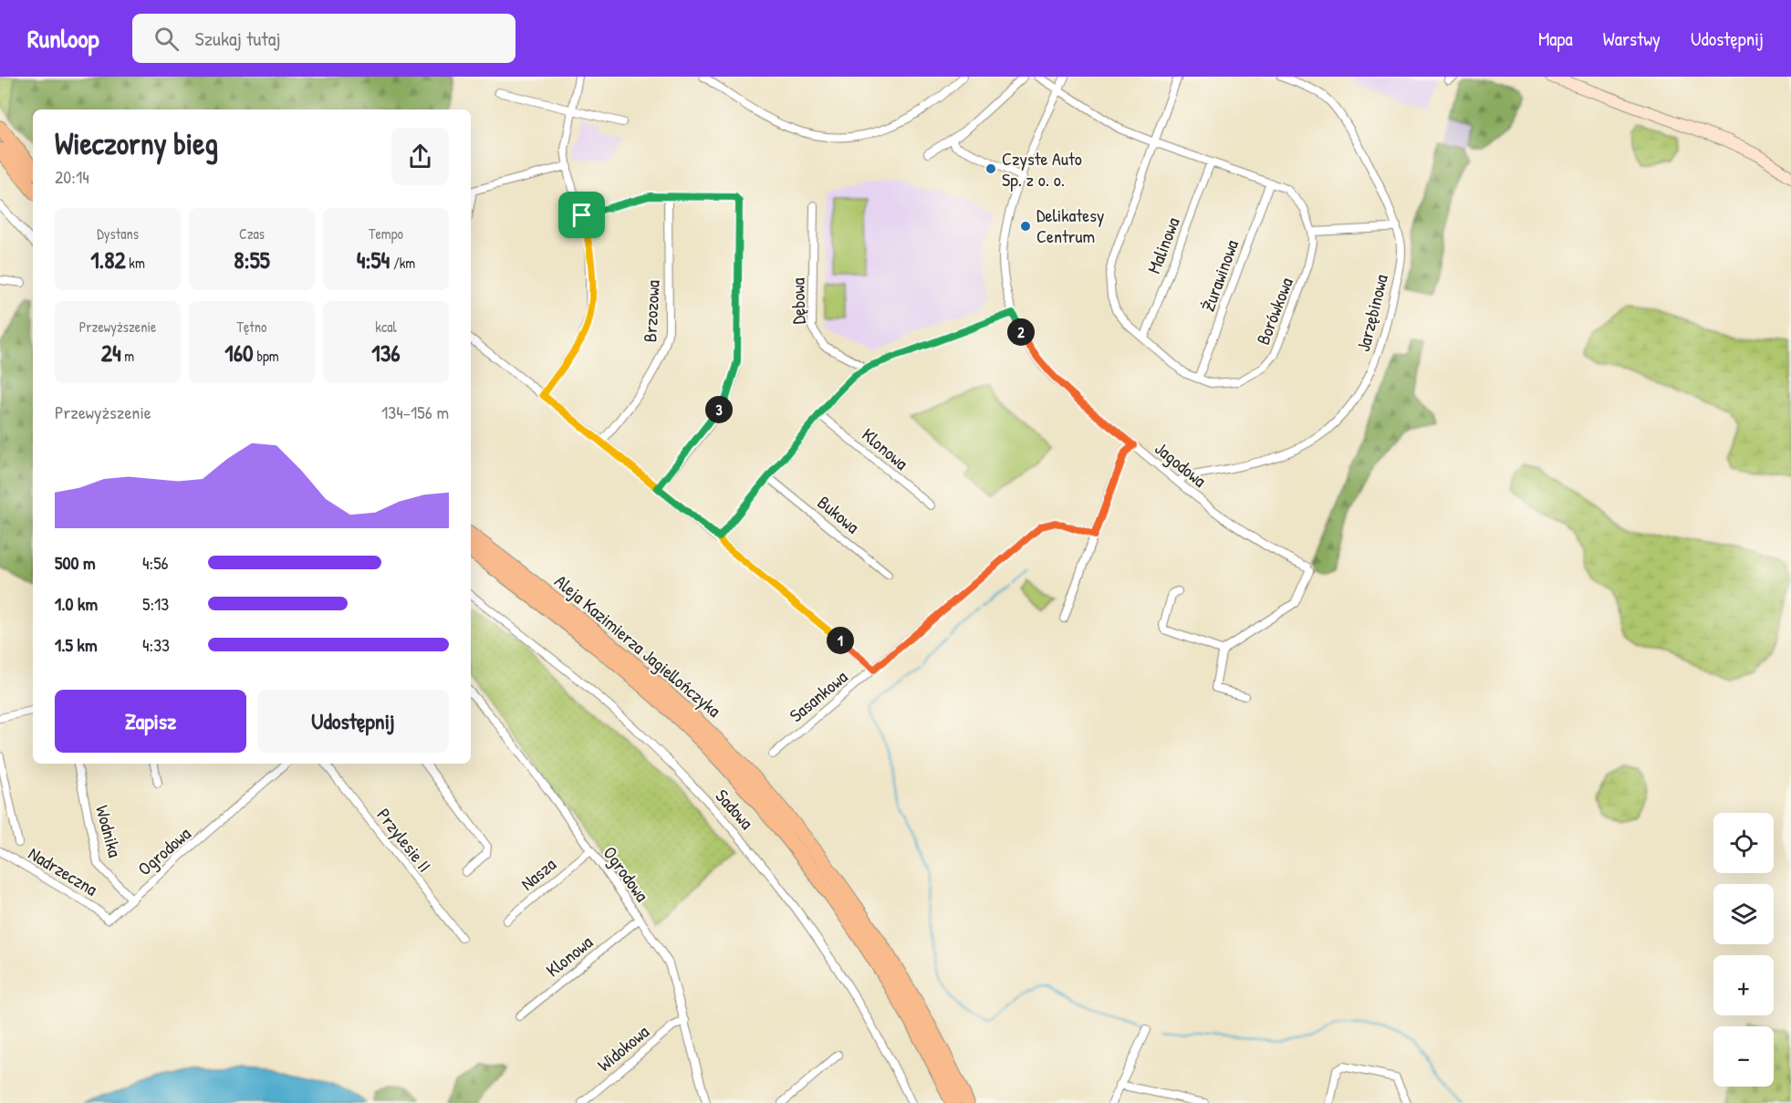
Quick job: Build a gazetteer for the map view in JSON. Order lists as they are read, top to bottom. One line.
{"streets":{"highway":["Aleja Kazimierza Jagiellończyka"],"street":["Malinowa","Żurawinowa","Dębowa","Brzozowa","Borówkowa","Jarzębinowa","Klonowa","Jagodowa","Bukowa","Sasankowa","Sadowa","Wodnika","Przylesie II","Ogrodowa","Nadrzeczna","Nasza","Widokowa"]},"crossings":[["Malinowa","Borówkowa"],["Żurawinowa","Borówkowa"],["Borówkowa","Jagodowa"],["Jarzębinowa","Jagodowa"],["Klonowa","Ogrodowa"],["Wodnika","Ogrodowa"],["Ogrodowa","Nadrzeczna"],["Ogrodowa","Nasza"],["Ogrodowa","Widokowa"]],"places":["Czyste Auto Sp. z o. o.","Delikatesy Centrum"],"page":{"header":"Runloop","search":"Szukaj tutaj","nav":["Mapa","Warstwy","Udostępnij"],"heading":["Wieczorny bieg","20:14"],"stats":[["Dystans","1.82 km"],["Czas","8:55"],["Tempo","4:54 /km"],["Przewyższenie","24 m"],["Tętno","160 bpm"],["kcal","136"]],"pins":["2","3","1"],"chart":["Przewyższenie","134–156 m"],"list":[{"name":"500 m","note":"4:56"},{"name":"1.0 km","note":"5:13"},{"name":"1.5 km","note":"4:33"}],"buttons":["Zapisz","Udostępnij"],"map_buttons":["+","−"]}}
